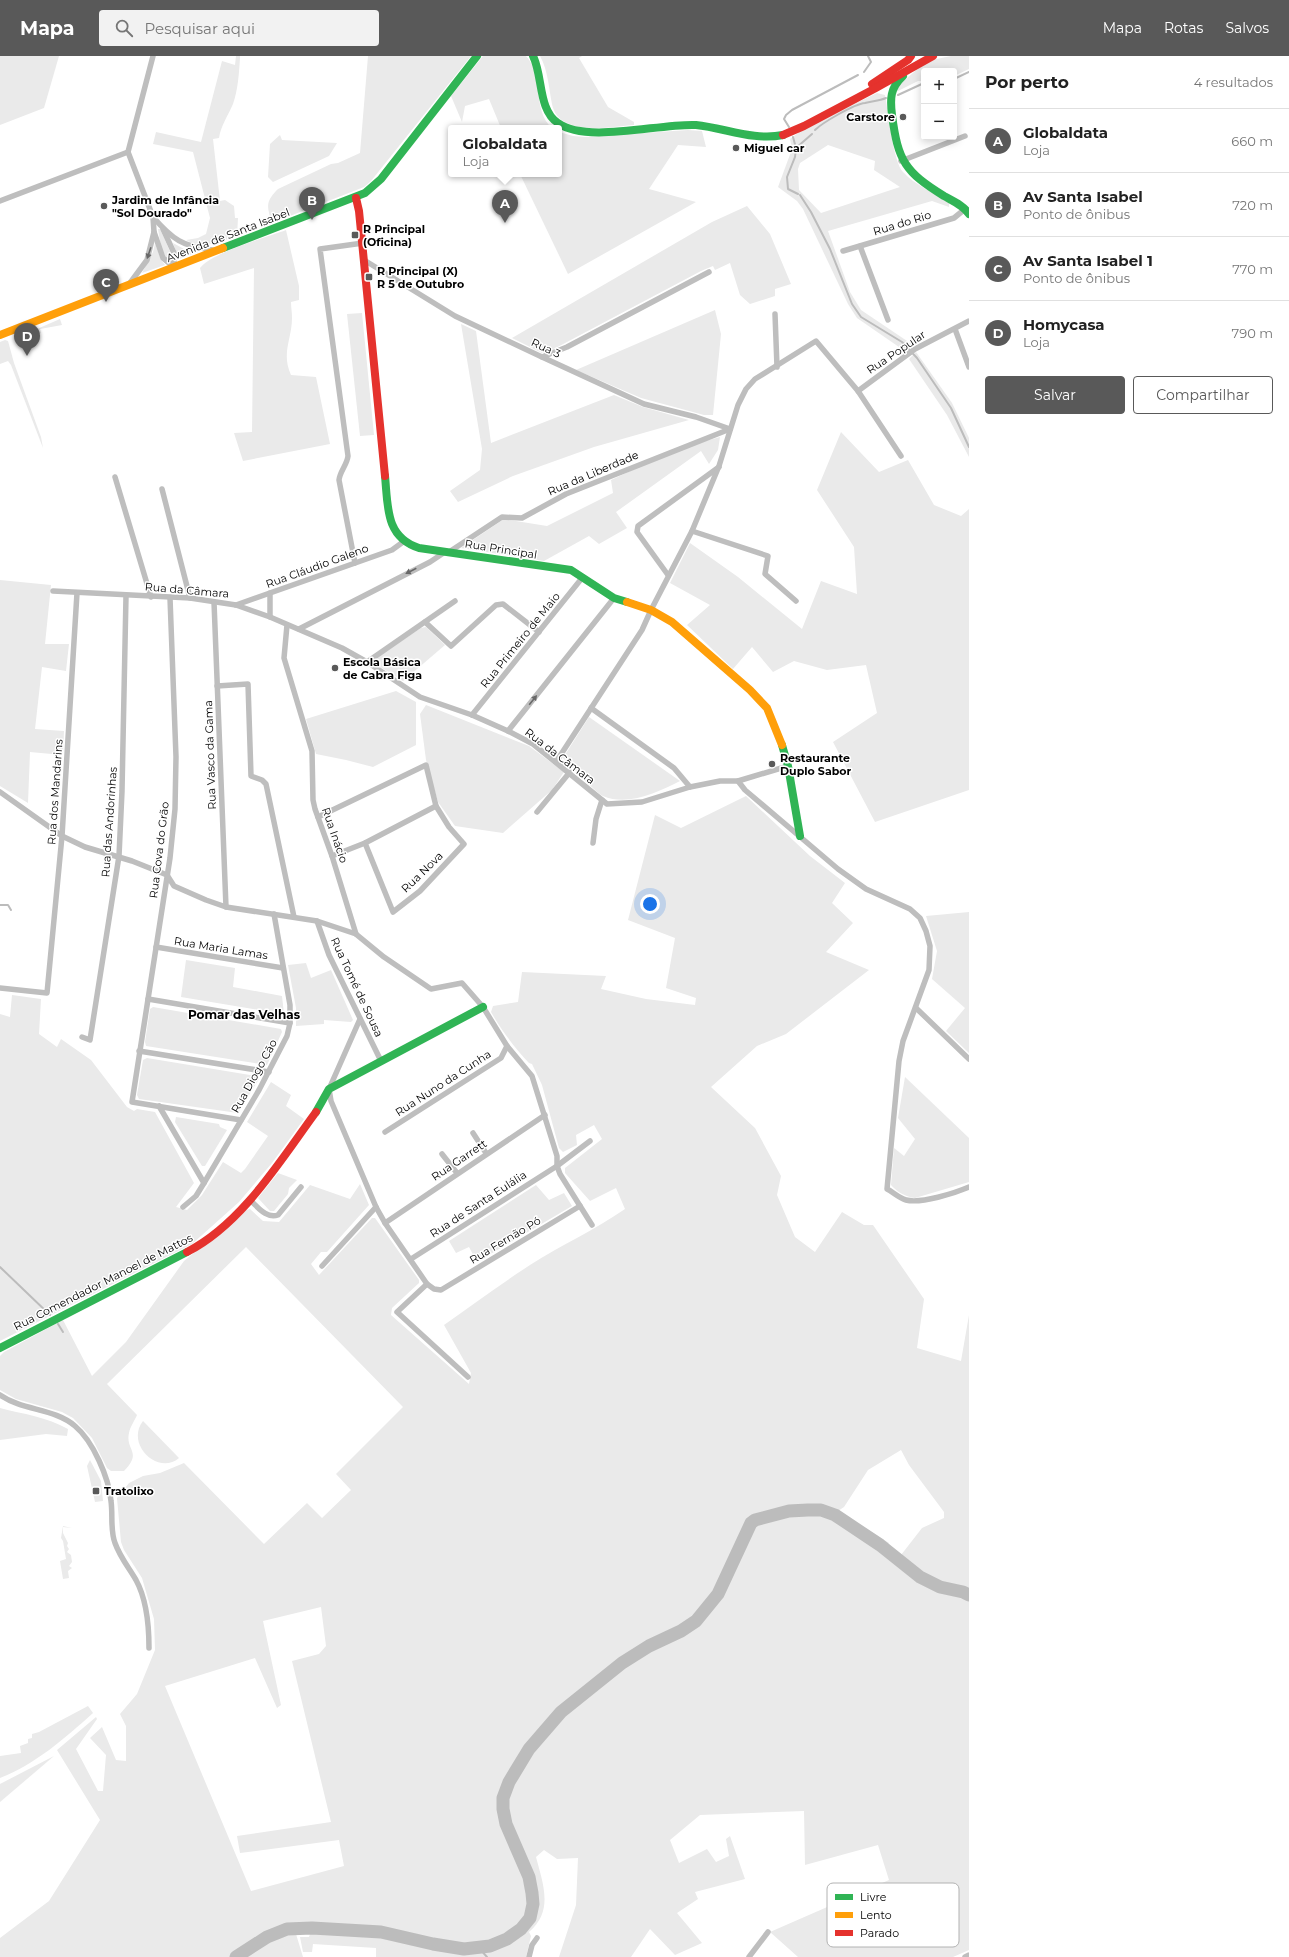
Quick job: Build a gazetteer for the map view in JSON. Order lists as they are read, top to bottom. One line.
{"streets":{"street":["Rua do Rio","Avenida de Santa Isabel","Rua 3","Rua Popular","Rua da Liberdade","Rua Principal","Rua Cláudio Galeno","Rua da Câmara","Rua Primeiro de Maio","Rua Vasco da Gama","Rua dos Mandarins","Rua das Andorinhas","Rua Inácio","Rua Cova do Grão","Rua Nova","Rua Maria Lamas","Rua Tomé de Sousa","Rua Diogo Cão","Rua Nuno da Cunha","Rua Garrett","Rua de Santa Eulália","Rua Fernão Pó","Rua Comendador Manoel de Mattos"]},"crossings":[["Rua 3","Rua da Liberdade"],["Rua da Liberdade","Rua Principal"],["Rua da Liberdade","Rua da Câmara"],["Rua Principal","Rua Cláudio Galeno"],["Rua Principal","Rua Primeiro de Maio"],["Rua Cláudio Galeno","Rua da Câmara"],["Rua da Câmara","Rua Primeiro de Maio"],["Rua da Câmara","Rua Vasco da Gama"],["Rua da Câmara","Rua dos Mandarins"],["Rua da Câmara","Rua das Andorinhas"],["Rua da Câmara","Rua Inácio"],["Rua da Câmara","Rua Cova do Grão"],["Rua Cova do Grão","Rua Maria Lamas"],["Rua Maria Lamas","Rua Diogo Cão"]],"districts":["Pomar das Velhas"],"places":{"other":["Carstore","Miguel car","Jardim de Infância \"Sol Dourado\"","Escola Básica de Cabra Figa","Restaurante Duplo Sabor"],"transit":["R Principal (Oficina)","R Principal (X) R 5 de Outubro","Tratolixo"]},"legend":["Livre","Lento","Parado"],"page":{"header":"Mapa","search":"Pesquisar aqui","nav":["Mapa","Rotas","Salvos"],"heading":["Por perto","4 resultados"],"map_buttons":["+","−"],"list":[{"mark":"A","name":"Globaldata","note":"Loja","value":"660 m"},{"mark":"B","name":"Av Santa Isabel","note":"Ponto de ônibus","value":"720 m"},{"mark":"C","name":"Av Santa Isabel 1","note":"Ponto de ônibus","value":"770 m"},{"mark":"D","name":"Homycasa","note":"Loja","value":"790 m"}],"popup":["Globaldata","Loja"],"pins":["B","A","C","D"],"buttons":["Salvar","Compartilhar"]}}
